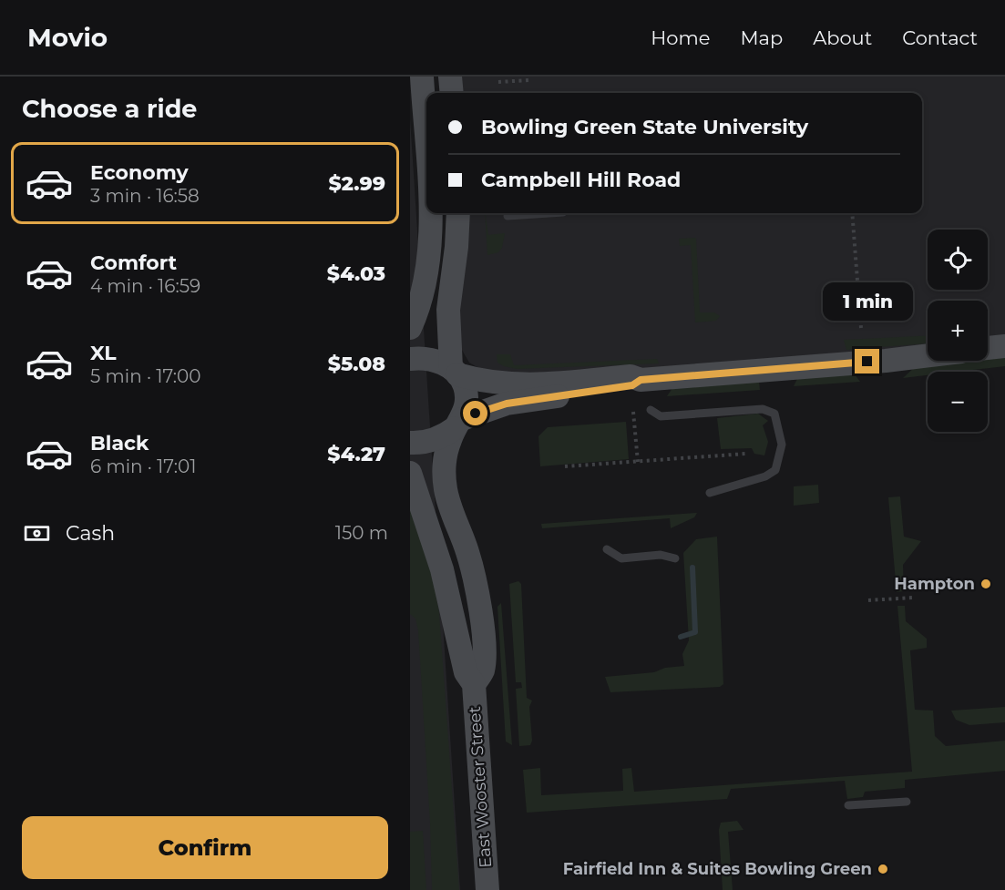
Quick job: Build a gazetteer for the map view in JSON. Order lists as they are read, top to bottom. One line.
{"streets":{"main road":["East Wooster Street"]},"places":["Hampton","Fairfield Inn & Suites Bowling Green"],"page":{"header":"Movio","nav":["Home","Map","About","Contact"],"heading":"Choose a ride","banner":["Bowling Green State University","Campbell Hill Road"],"list":[{"name":"Economy","note":"3 min · 16:58","value":"$2.99"},{"name":"Comfort","note":"4 min · 16:59","value":"$4.03"},{"name":"XL","note":"5 min · 17:00","value":"$5.08"},{"name":"Black","note":"6 min · 17:01","value":"$4.27"}],"map_buttons":["+","−"],"bubble":"1 min","pay":["Cash","150 m"],"buttons":"Confirm"}}
